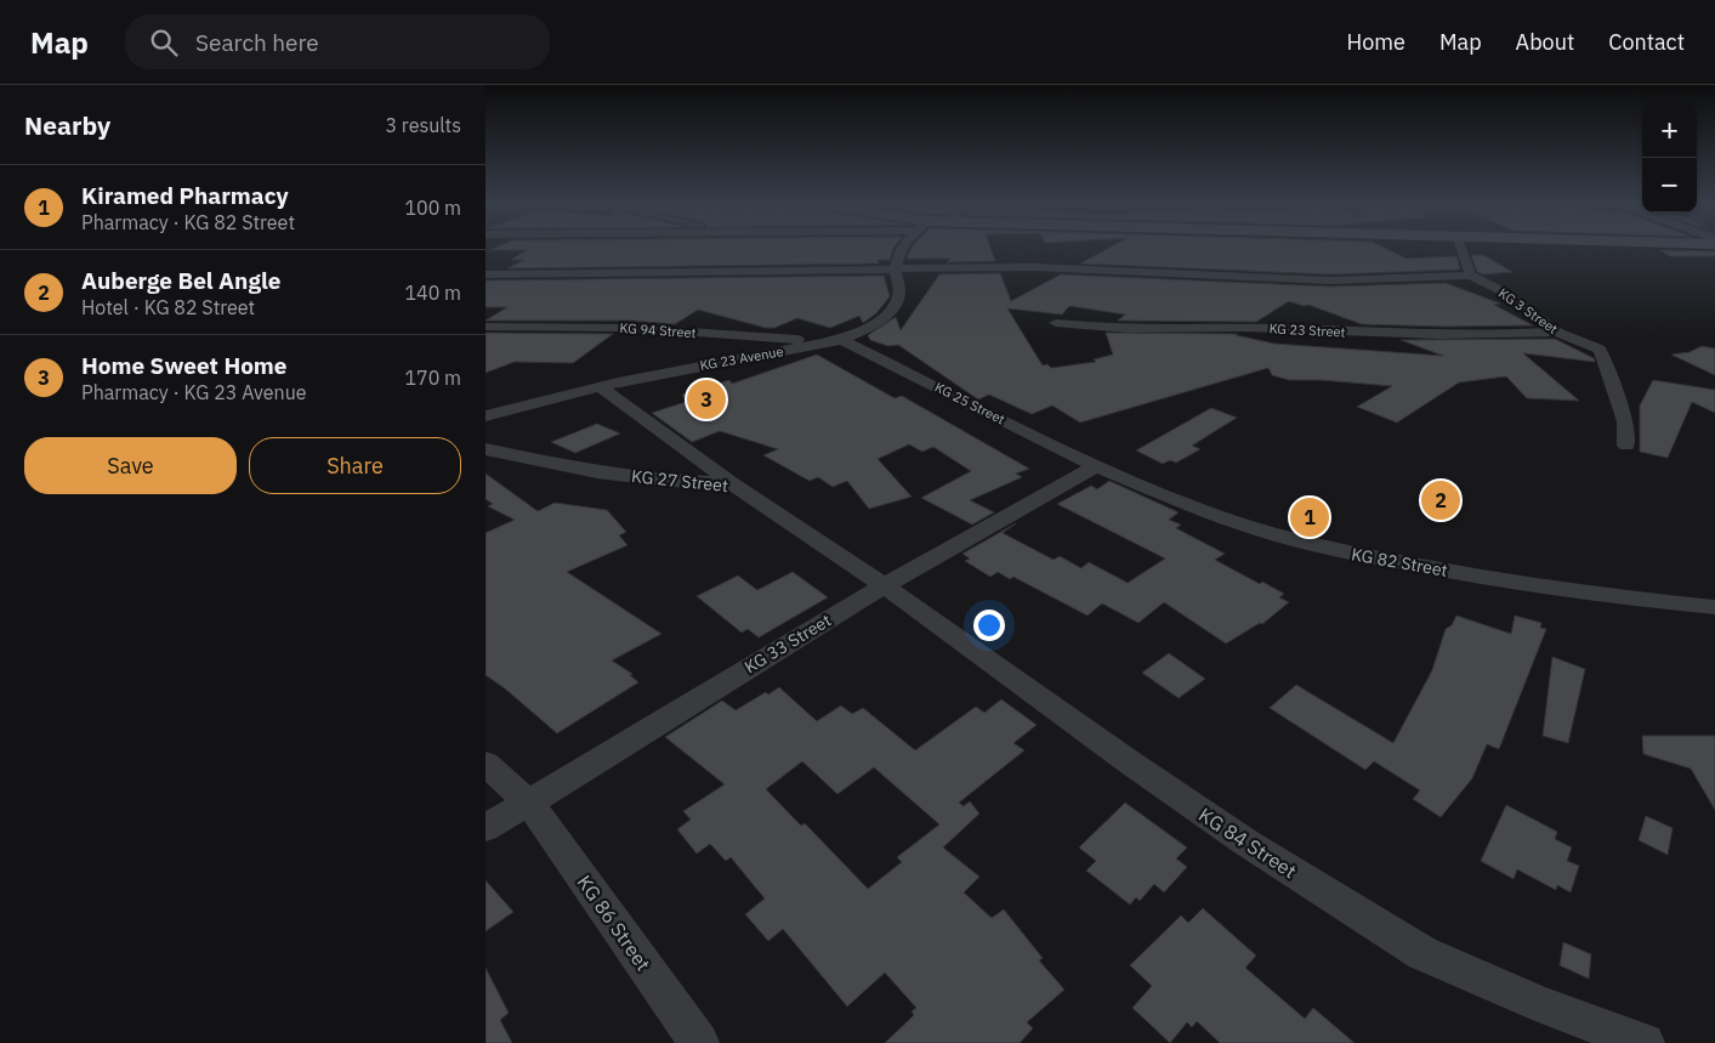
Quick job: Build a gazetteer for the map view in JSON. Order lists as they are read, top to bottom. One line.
{"streets":{"street":["KG 3 Street","KG 94 Street","KG 23 Street","KG 23 Avenue","KG 25 Street","KG 27 Street","KG 82 Street","KG 33 Street","KG 84 Street","KG 86 Street"]},"crossings":[["KG 3 Street","KG 23 Street"],["KG 94 Street","KG 23 Avenue"],["KG 94 Street","KG 25 Street"],["KG 23 Avenue","KG 25 Street"],["KG 25 Street","KG 82 Street"],["KG 25 Street","KG 33 Street"],["KG 27 Street","KG 33 Street"],["KG 27 Street","KG 84 Street"],["KG 82 Street","KG 33 Street"],["KG 33 Street","KG 84 Street"],["KG 33 Street","KG 86 Street"]],"page":{"header":"Map","search":"Search here","nav":["Home","Map","About","Contact"],"heading":["Nearby","3 results"],"map_buttons":["+","−"],"list":[{"mark":"1","name":"Kiramed Pharmacy","note":"Pharmacy · KG 82 Street","value":"100 m"},{"mark":"2","name":"Auberge Bel Angle","note":"Hotel · KG 82 Street","value":"140 m"},{"mark":"3","name":"Home Sweet Home","note":"Pharmacy · KG 23 Avenue","value":"170 m"}],"pins":["3","2","1"],"buttons":["Save","Share"]}}
